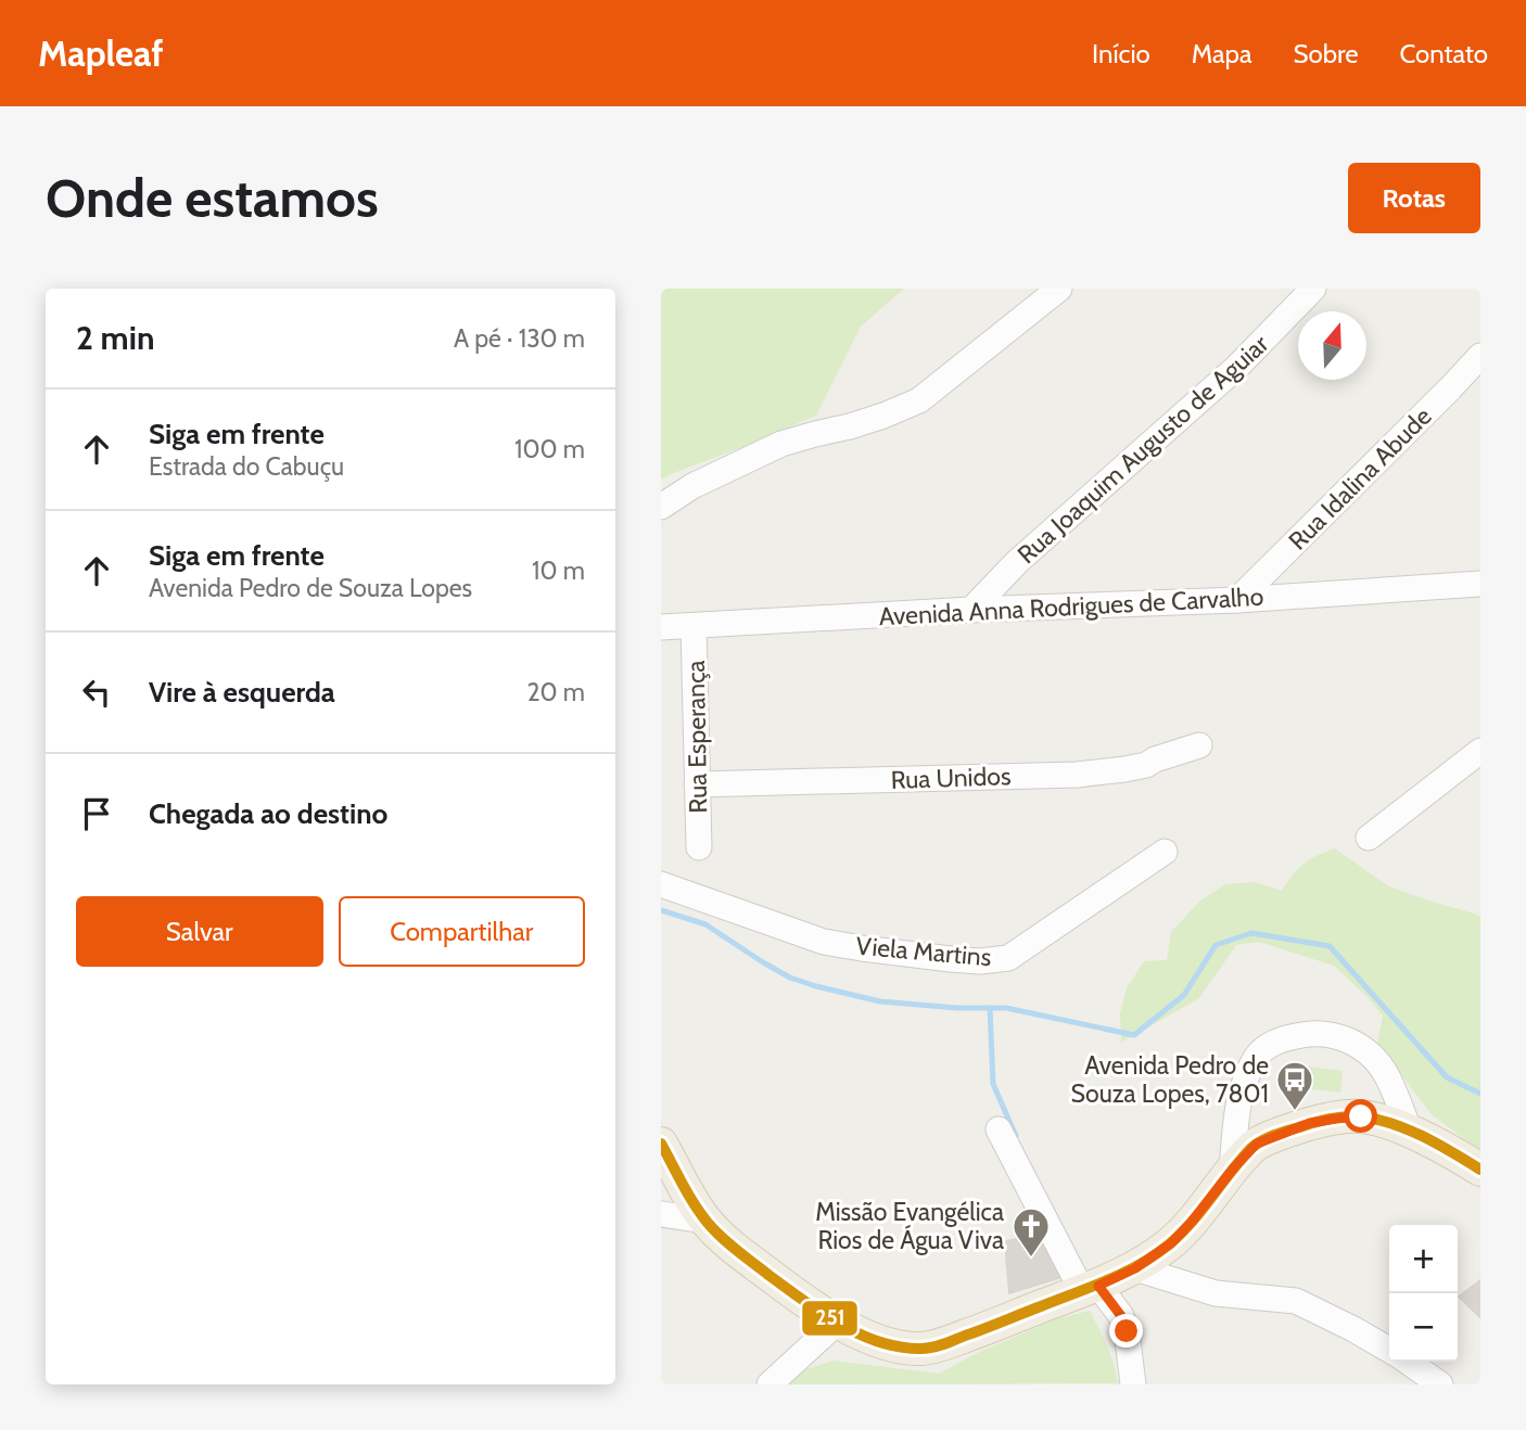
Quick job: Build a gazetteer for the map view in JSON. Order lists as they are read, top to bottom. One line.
{"streets":{"street":["Rua Joaquim Augusto de Aguiar","Rua Idalina Abude","Avenida Anna Rodrigues de Carvalho","Rua Esperança","Rua Unidos","Viela Martins"]},"crossings":[["Rua Joaquim Augusto de Aguiar","Avenida Anna Rodrigues de Carvalho"],["Rua Idalina Abude","Avenida Anna Rodrigues de Carvalho"],["Avenida Anna Rodrigues de Carvalho","Rua Esperança"],["Rua Esperança","Rua Unidos"]],"places":{"bus stop":["Avenida Pedro de Souza Lopes, 7801"],"church":["Missão Evangélica Rios de Água Viva"]},"lines":["transit line 251"],"north":"top","page":{"header":"Mapleaf","nav":["Início","Mapa","Sobre","Contato"],"buttons":["Rotas",["Salvar","Compartilhar"]],"title":"Onde estamos","heading":["2 min","A pé · 130 m"],"list":[["Siga em frente","Estrada do Cabuçu","100 m"],["Siga em frente","Avenida Pedro de Souza Lopes","10 m"],["Vire à esquerda","20 m"],"Chegada ao destino"],"map_buttons":["+","−"]}}
